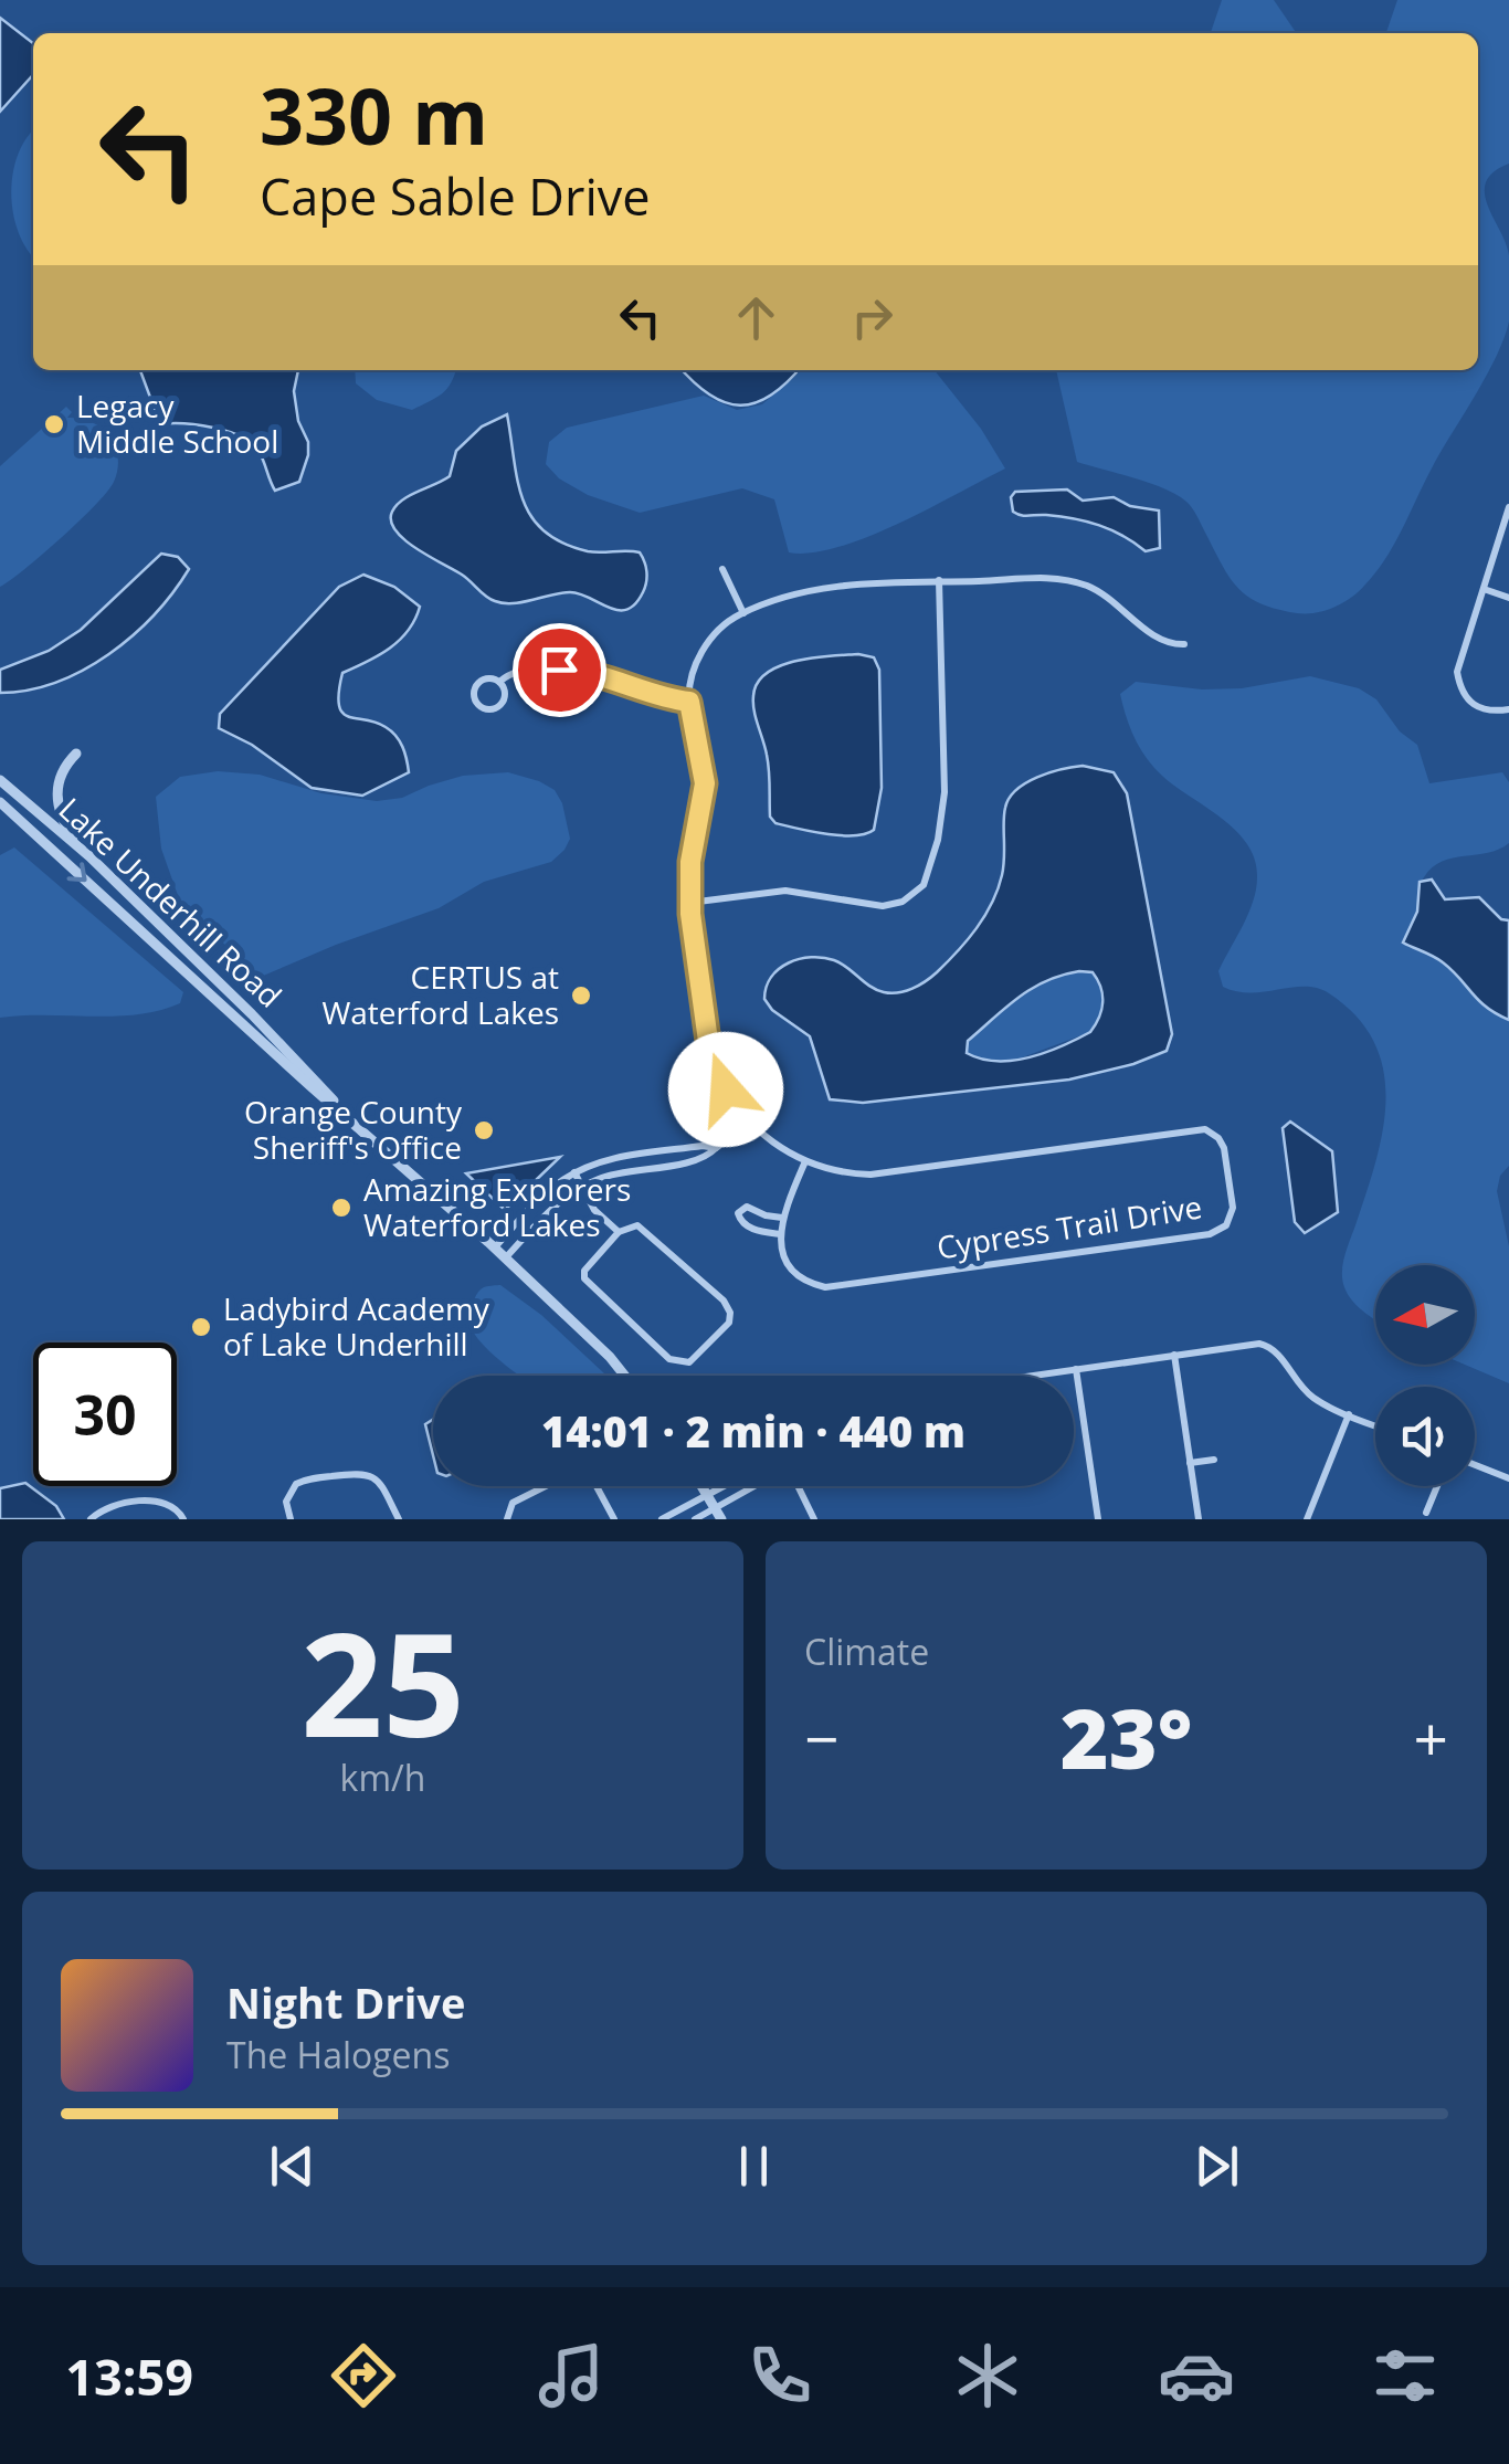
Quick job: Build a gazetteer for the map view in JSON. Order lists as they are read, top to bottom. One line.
{"streets":{"street":["Lake Underhill Road","Cypress Trail Drive"]},"places":["Legacy Middle School","CERTUS at Waterford Lakes","Orange County Sheriff's Office","Amazing Explorers Waterford Lakes","Ladybird Academy of Lake Underhill"],"north":"left","page":{"turn":["330 m","Cape Sable Drive"],"limit":"30","trip":"14:01 · 2 min · 440 m","tile":[["25","km/h"],"Climate"],"heat":["−","23°","+"],"song":["Night Drive","The Halogens"],"tabs":"13:59"}}
